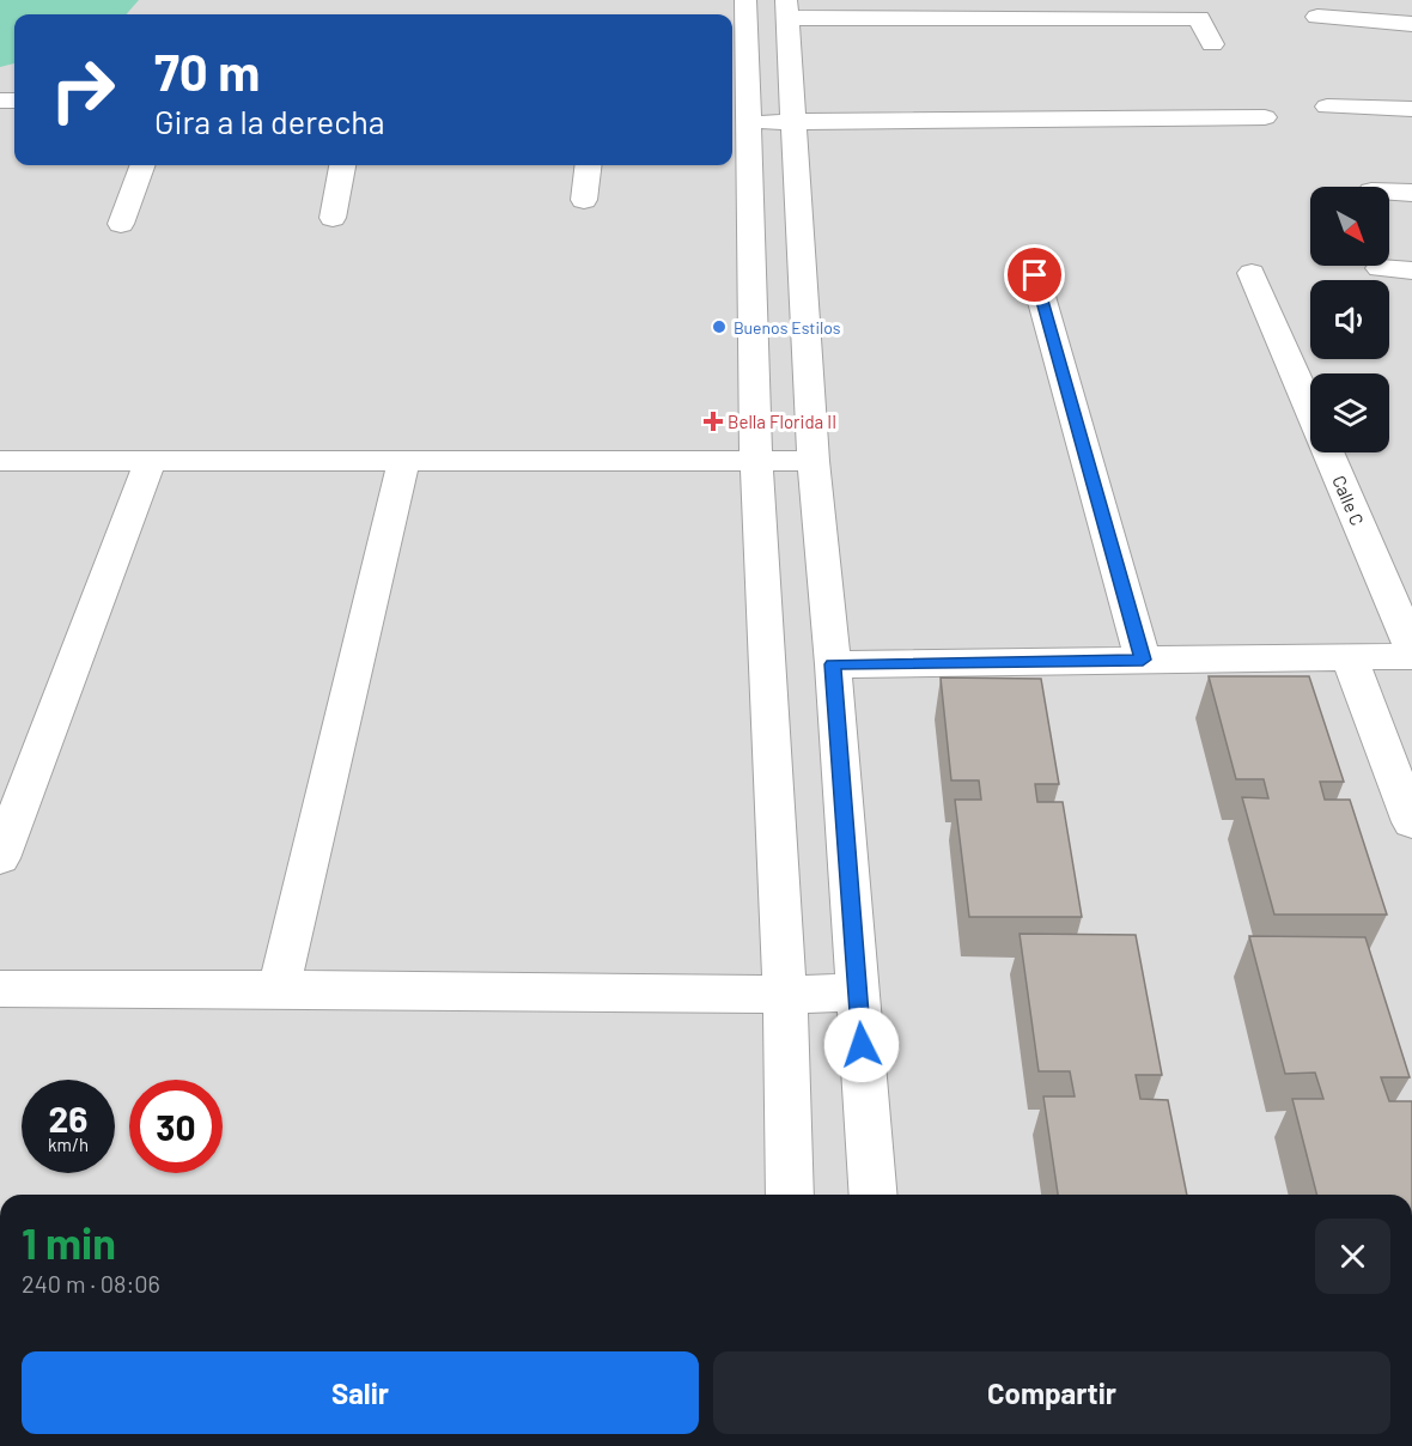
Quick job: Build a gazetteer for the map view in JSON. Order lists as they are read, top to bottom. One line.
{"streets":{"street":["Calle C"]},"places":{"other":["Buenos Estilos"],"health":["Bella Florida II"]},"north":"bottom right","page":{"turn":["70 m","Gira a la derecha"],"speed":"26 km/h","limit":"30","heading":["1 min","240 m · 08:06"],"buttons":["Salir","Compartir"]}}
